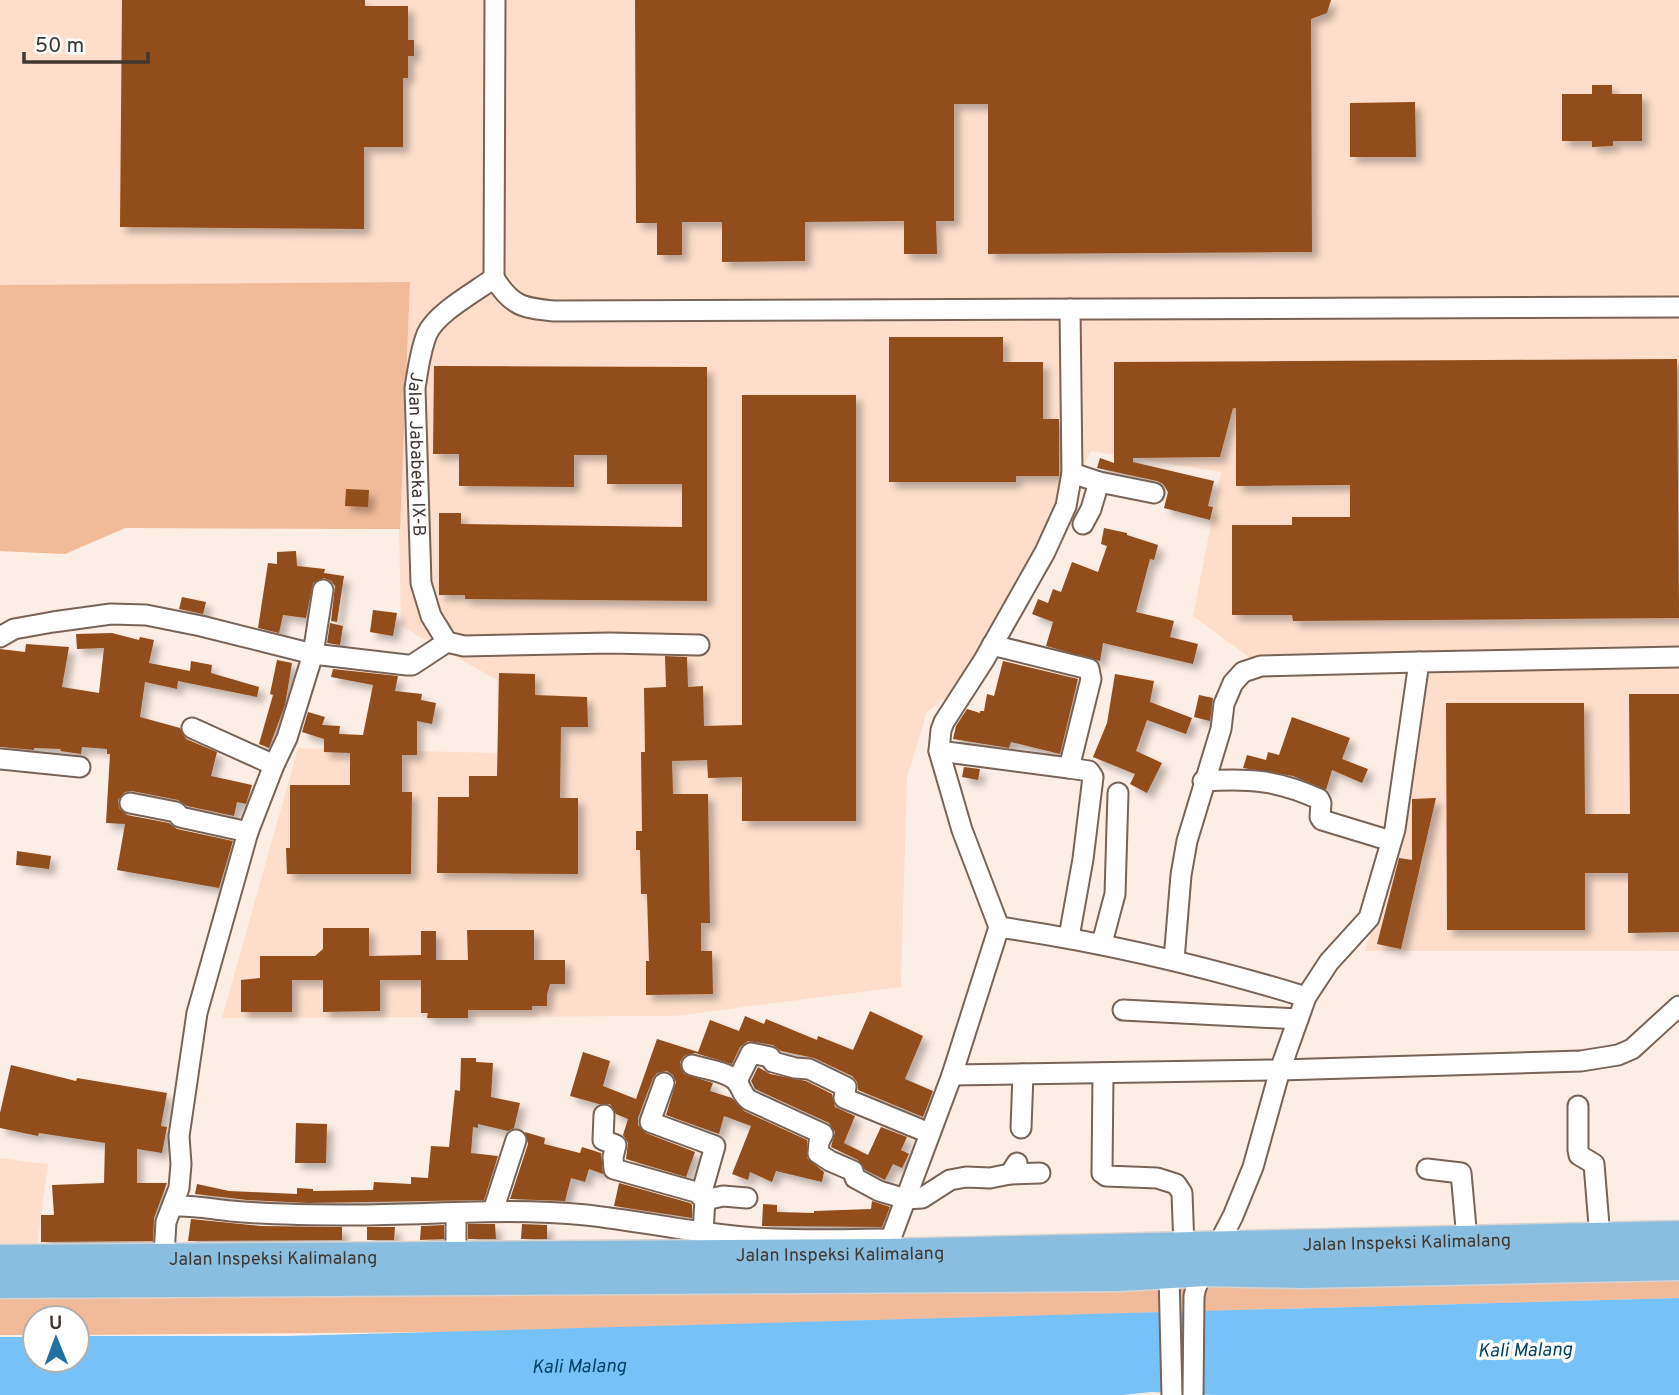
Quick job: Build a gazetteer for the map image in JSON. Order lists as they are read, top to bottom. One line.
{"streets":{"main road":["Jalan Inspeksi Kalimalang"],"street":["Jalan Jababeka IX-B"]},"water":["Kali Malang"],"scale_bar":"50 m","north":"top"}
